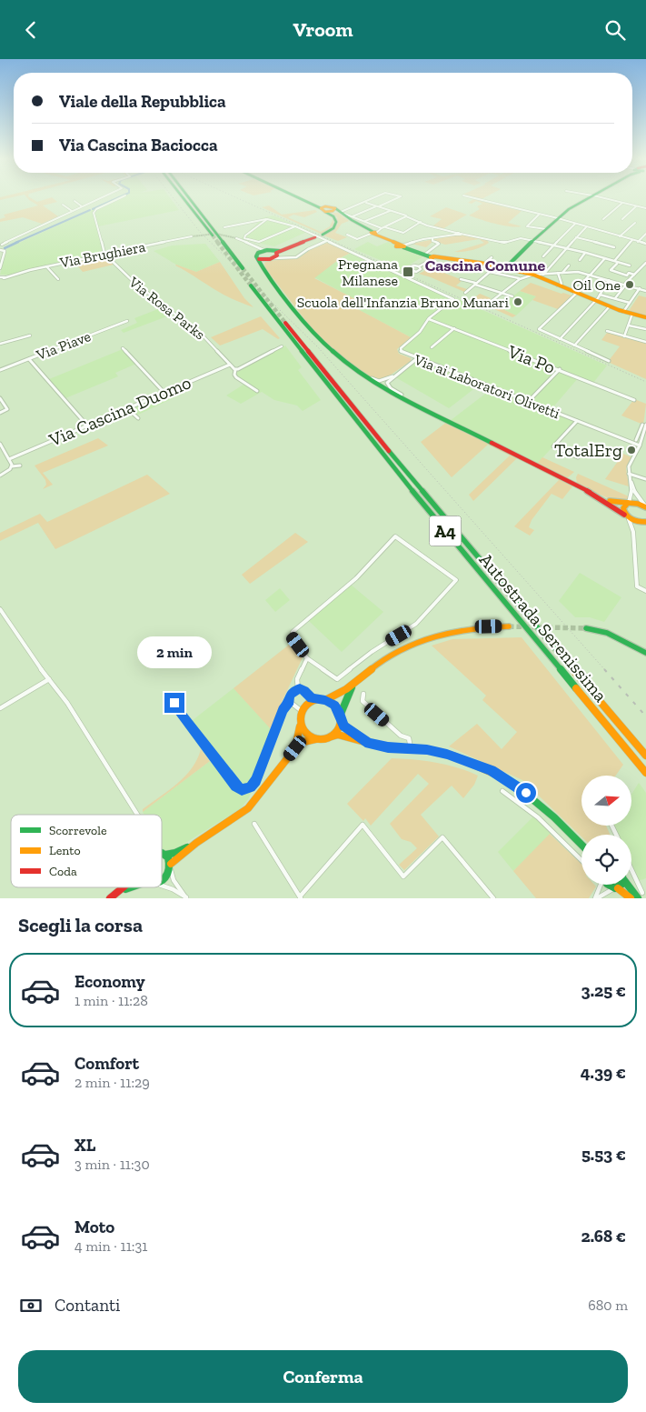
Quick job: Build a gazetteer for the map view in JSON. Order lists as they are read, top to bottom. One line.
{"streets":{"main road":["A4","Autostrada Serenissima"],"street":["Via Brughiera","Via Rosa Parks","Via Piave","Via Po","Via ai Laboratori Olivetti","Via Cascina Duomo"]},"crossings":[["Via Brughiera","Via Rosa Parks"],["Via Rosa Parks","Via Cascina Duomo"],["Via Po","Via ai Laboratori Olivetti"]],"districts":["Cascina Comune"],"places":{"transit":["Pregnana Milanese"],"other":["Oil One","Scuola dell'Infanzia Bruno Munari","TotalErg"]},"legend":["Scorrevole","Lento","Coda"],"north":"right","page":{"header":"Vroom","banner":["Viale della Repubblica","Via Cascina Baciocca"],"bubble":"2 min","heading":"Scegli la corsa","list":[{"name":"Economy","note":"1 min · 11:28","value":"3.25 €"},{"name":"Comfort","note":"2 min · 11:29","value":"4.39 €"},{"name":"XL","note":"3 min · 11:30","value":"5.53 €"},{"name":"Moto","note":"4 min · 11:31","value":"2.68 €"}],"pay":["Contanti","680 m"],"buttons":"Conferma"}}
